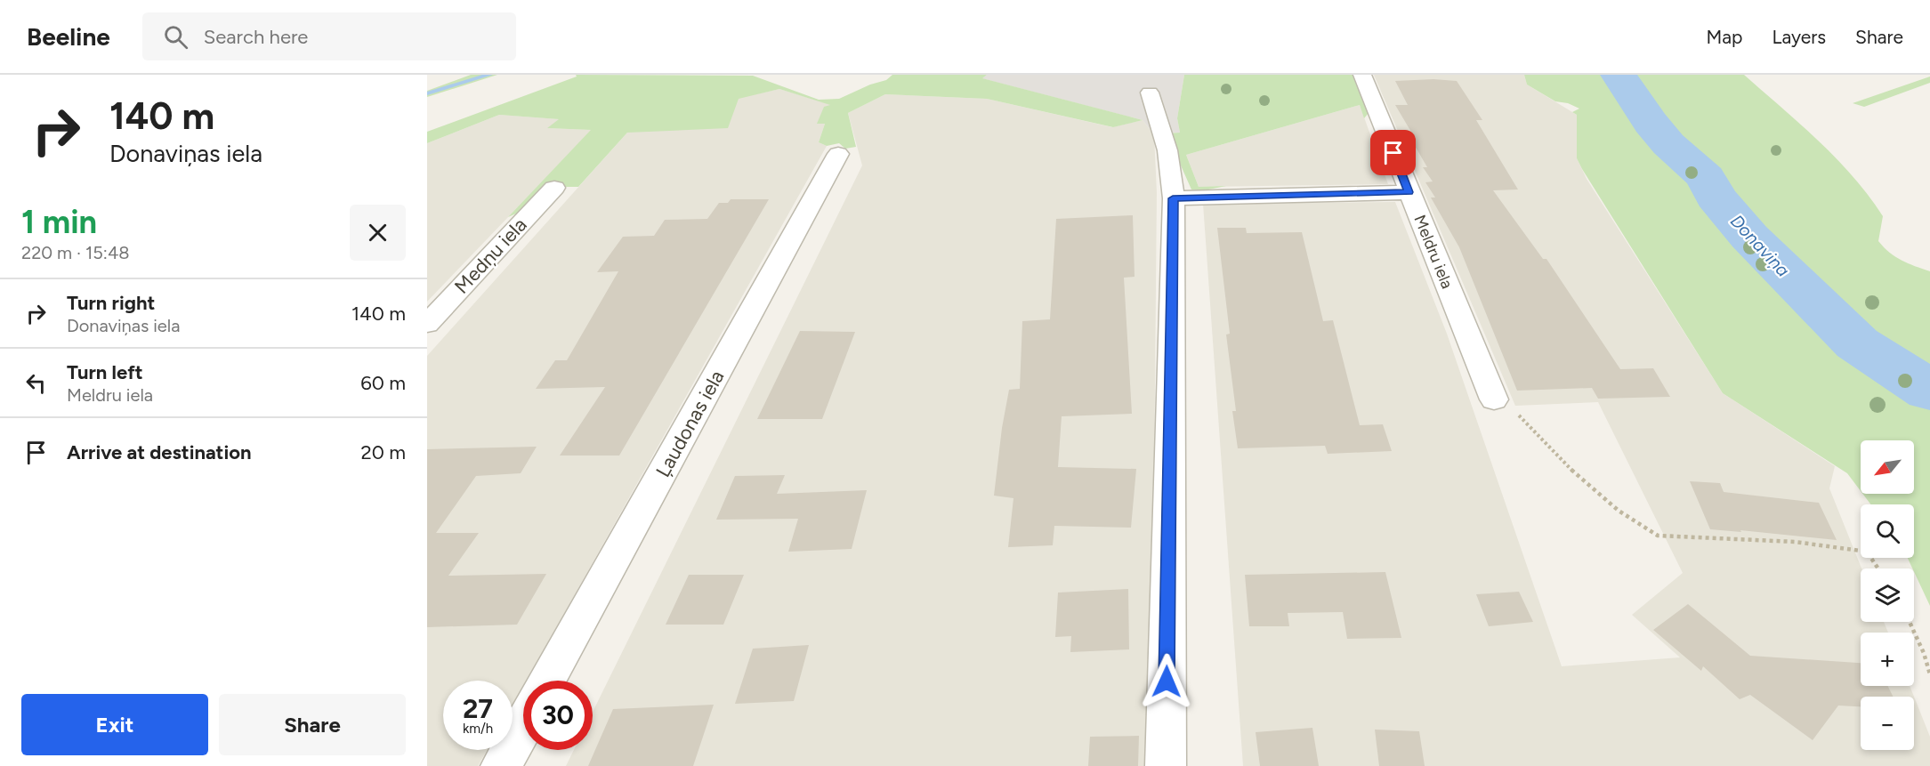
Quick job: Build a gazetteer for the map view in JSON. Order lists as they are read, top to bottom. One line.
{"streets":{"street":["Meldru iela","Medņu iela","Ļaudonas iela"]},"water":["Donaviņa"],"north":"bottom left","page":{"header":"Beeline","search":"Search here","nav":["Map","Layers","Share"],"turn":["140 m","Donaviņas iela"],"heading":["1 min","220 m · 15:48"],"list":[{"name":"Turn right","note":"Donaviņas iela","value":"140 m"},{"name":"Turn left","note":"Meldru iela","value":"60 m"},{"name":"Arrive at destination","value":"20 m"}],"map_buttons":["+","−"],"speed":"27 km/h","limit":"30","buttons":["Exit","Share"]}}
